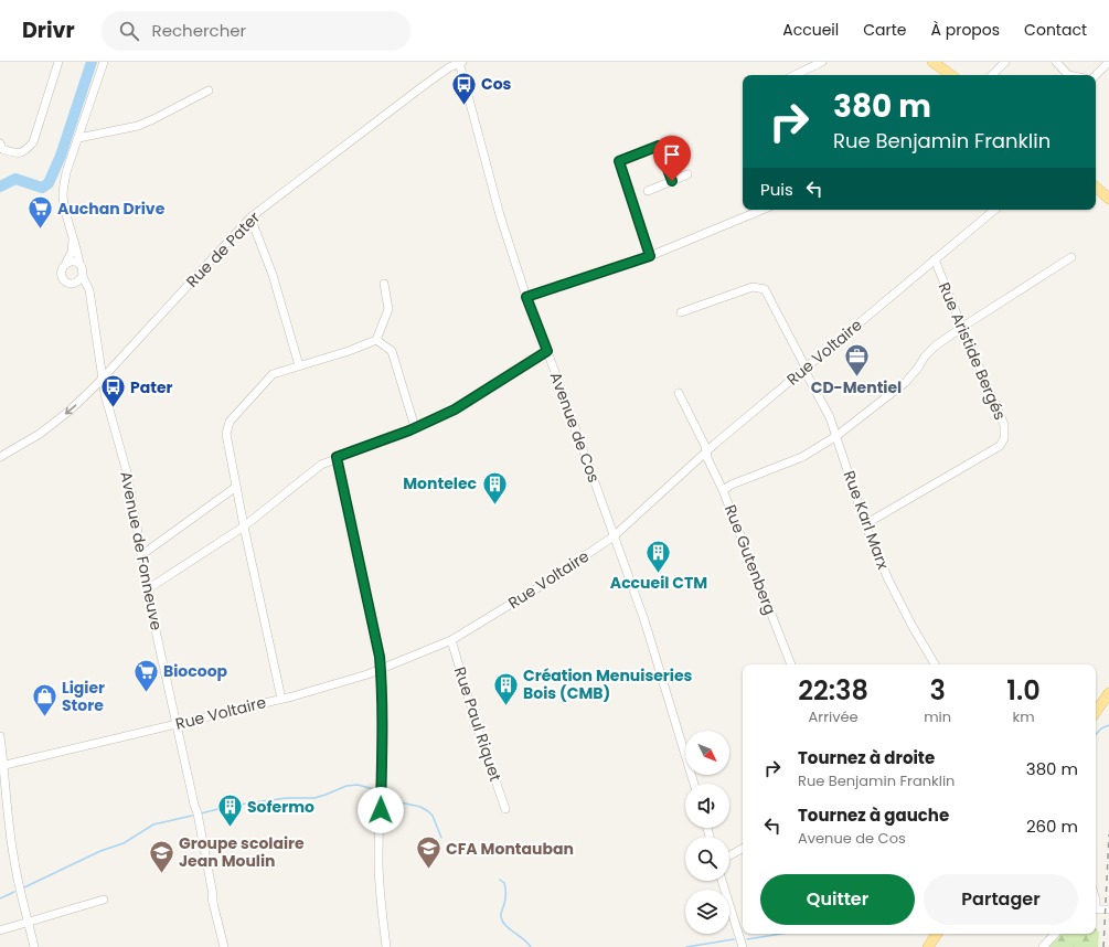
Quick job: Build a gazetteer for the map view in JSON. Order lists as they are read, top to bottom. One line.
{"streets":{"street":["Rue de Pater","Rue Aristide Bergés","Rue Voltaire","Avenue de Cos","Rue Karl Marx","Avenue de Fonneuve","Rue Gutenberg","Rue Paul Riquet"]},"crossings":[["Rue de Pater","Avenue de Cos"],["Rue de Pater","Avenue de Fonneuve"],["Rue Aristide Bergés","Rue Voltaire"],["Rue Aristide Bergés","Rue Karl Marx"],["Rue Voltaire","Avenue de Cos"],["Rue Voltaire","Rue Karl Marx"],["Rue Voltaire","Avenue de Fonneuve"],["Rue Voltaire","Rue Gutenberg"],["Rue Voltaire","Rue Paul Riquet"]],"places":{"bus stop":["Cos","Pater"],"supermarket":["Auchan Drive","Biocoop"],"office":["CD-Mentiel"],"building":["Montelec","Accueil CTM","Création Menuiseries Bois (CMB)","Sofermo"],"shop":["Ligier Store"],"school or university":["CFA Montauban","Groupe scolaire Jean Moulin"]},"north":"bottom right","page":{"header":"Drivr","search":"Rechercher","nav":["Accueil","Carte","À propos","Contact"],"turn":["380 m","Rue Benjamin Franklin"],"then":"Puis","eta":["22:38","Arrivée","3","min","1.0","km"],"list":[{"name":"Tournez à droite","note":"Rue Benjamin Franklin","value":"380 m"},{"name":"Tournez à gauche","note":"Avenue de Cos","value":"260 m"}],"buttons":["Quitter","Partager"]}}
